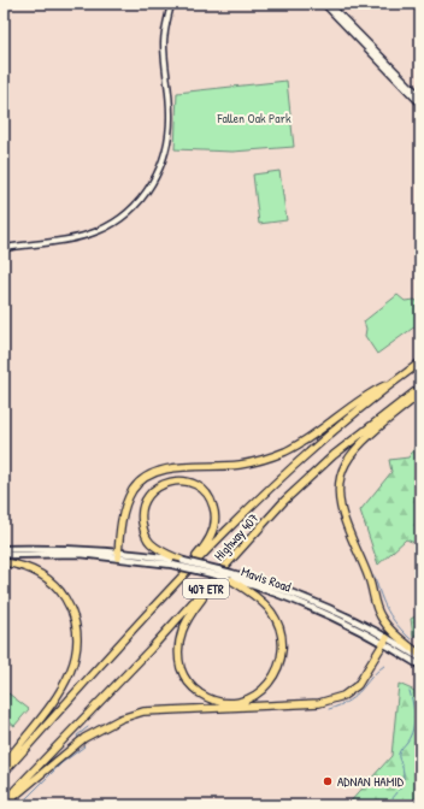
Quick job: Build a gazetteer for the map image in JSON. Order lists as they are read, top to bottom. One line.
{"streets":{"highway":["Highway 407","407 ETR"],"main road":["Mavis Road"]},"parks":["Fallen Oak Park"],"places":["ADNAN HAMID"]}
